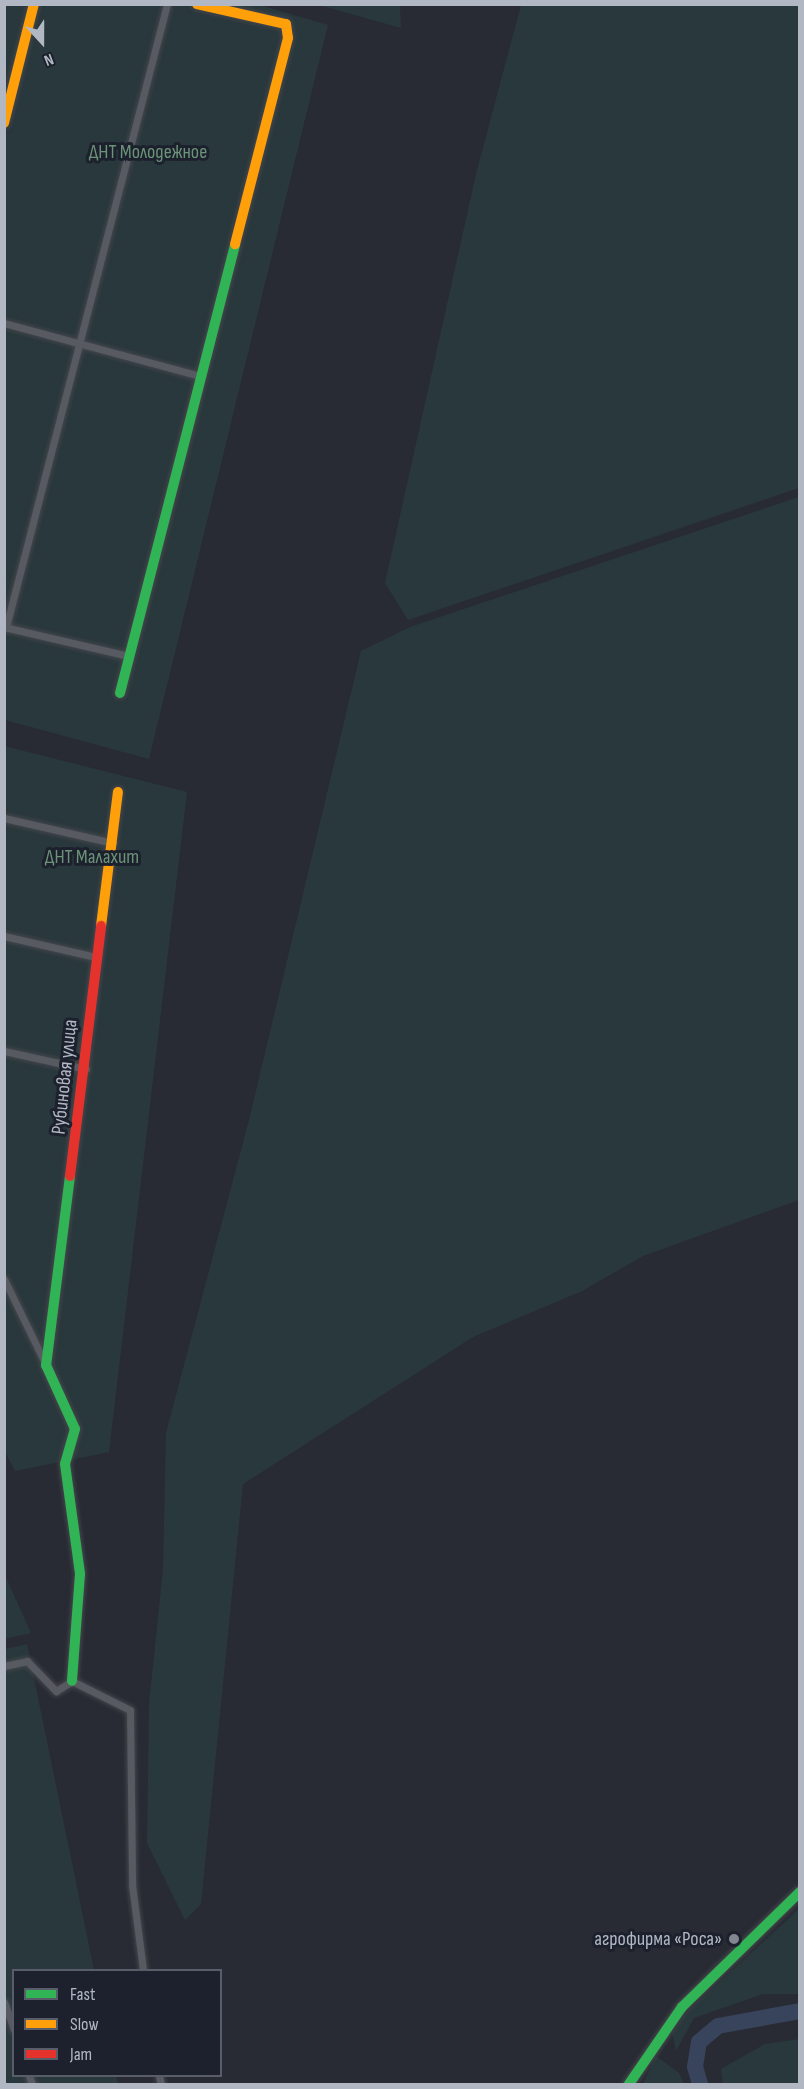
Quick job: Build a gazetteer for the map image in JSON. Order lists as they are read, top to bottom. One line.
{"streets":{"street":["Рубиновая улица"]},"parks":["ДНТ Молодежное","ДНТ Малахит"],"places":["агрофирма «Роса»"],"legend":["Fast","Slow","Jam"],"north":"bottom"}
